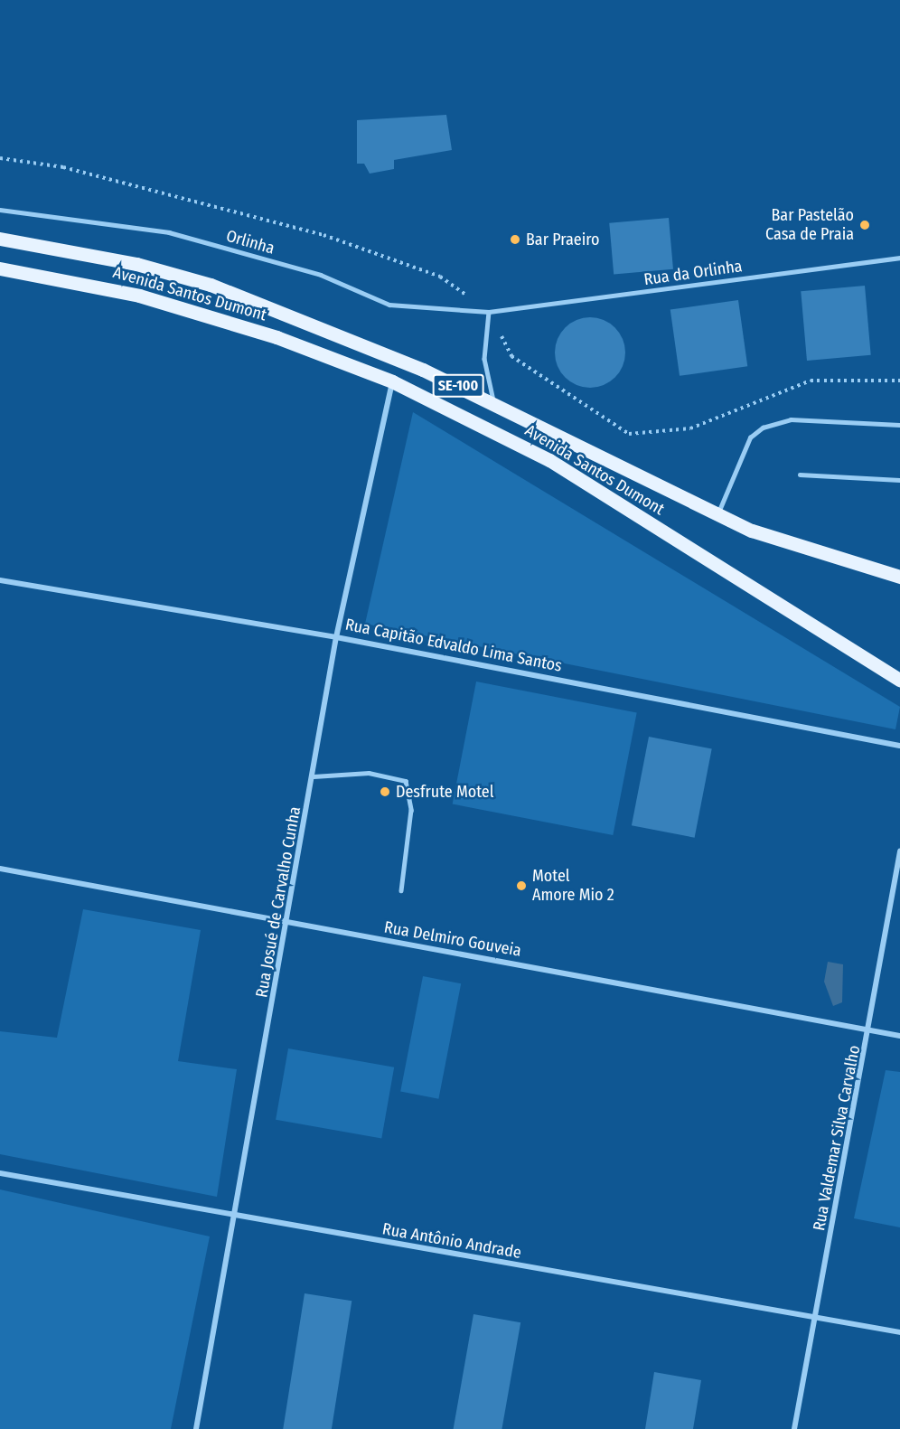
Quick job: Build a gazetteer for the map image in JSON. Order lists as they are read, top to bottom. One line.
{"streets":{"main road":["Avenida Santos Dumont","SE-100"],"street":["Rua Capitão Edvaldo Lima Santos","Rua Josué de Carvalho Cunha","Rua Delmiro Gouveia","Rua Valdemar Silva Carvalho","Rua Antônio Andrade"],"lane":["Orlinha","Rua da Orlinha"]},"crossings":[["Orlinha","Rua da Orlinha"],["Avenida Santos Dumont","Rua Josué de Carvalho Cunha"],["Rua Capitão Edvaldo Lima Santos","Rua Josué de Carvalho Cunha"],["Rua Josué de Carvalho Cunha","Rua Delmiro Gouveia"],["Rua Josué de Carvalho Cunha","Rua Antônio Andrade"],["Rua Delmiro Gouveia","Rua Valdemar Silva Carvalho"],["Rua Valdemar Silva Carvalho","Rua Antônio Andrade"]],"places":["Bar Pastelão Casa de Praia","Bar Praeiro","Desfrute Motel","Motel Amore Mio 2"]}
